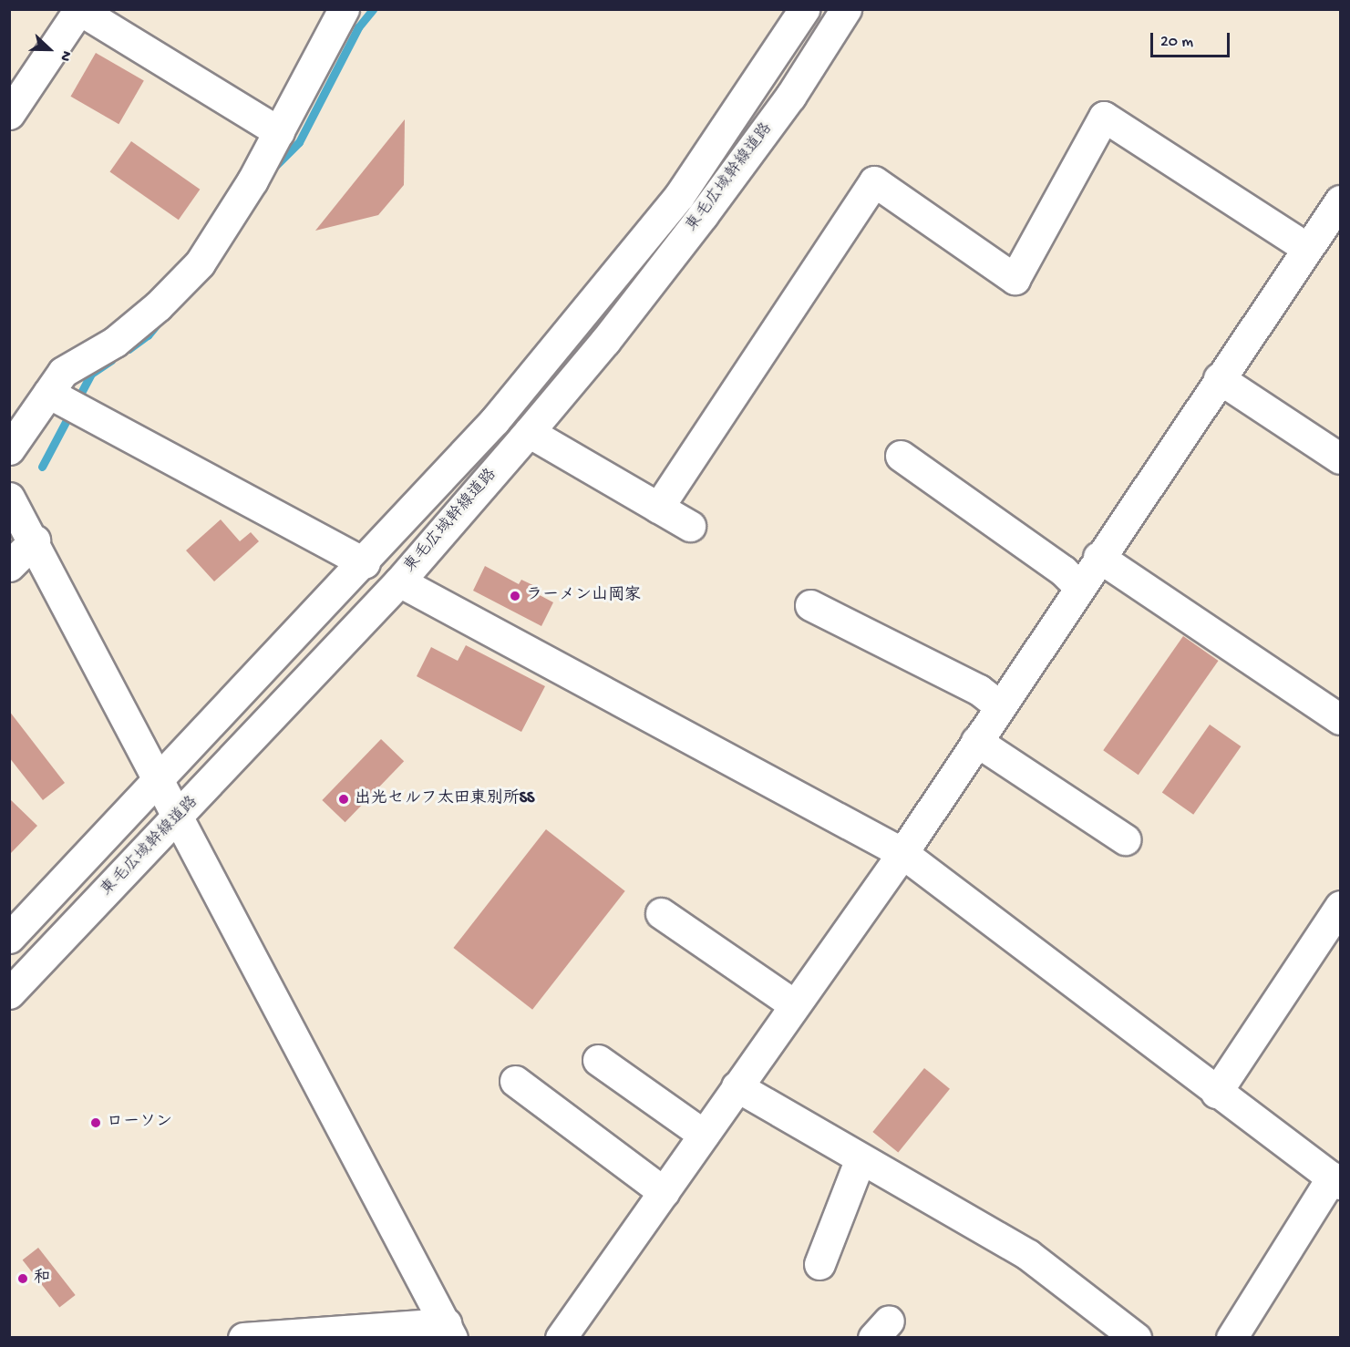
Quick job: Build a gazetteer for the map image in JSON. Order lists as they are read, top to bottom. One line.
{"streets":{"main road":["東毛広域幹線道路"]},"places":["ラーメン山岡家","出光セルフ太田東別所SS","ローソン","和"],"scale_bar":"20 m","north":"right"}
